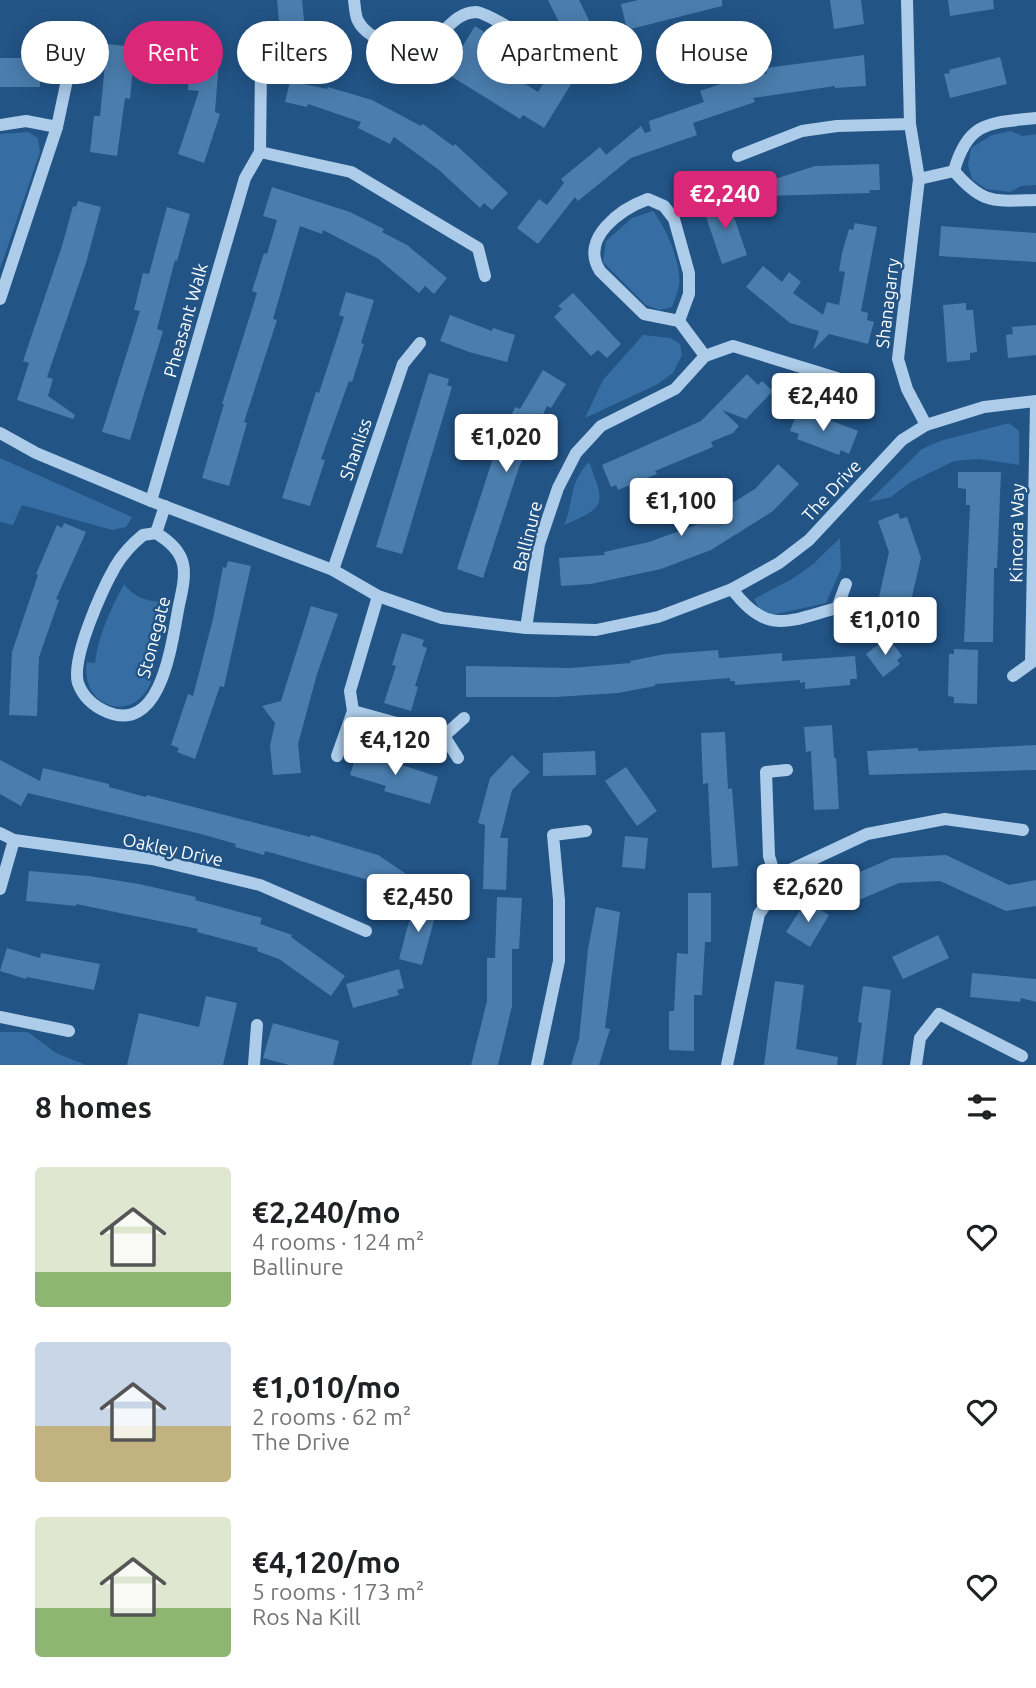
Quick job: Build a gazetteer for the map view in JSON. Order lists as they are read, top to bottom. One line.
{"streets":{"street":["Shanagarry","Pheasant Walk","Shanliss","The Drive","Kincora Way","Ballinure","Stonegate","Oakley Drive"]},"crossings":[["Shanagarry","The Drive"],["Pheasant Walk","The Drive"],["Shanliss","The Drive"],["The Drive","Kincora Way"],["The Drive","Ballinure"]],"page":{"chip":["Buy","Rent","Filters","New","Apartment","House"],"price":["€2,240","€2,440","€1,020","€1,100","€1,010","€4,120","€2,620","€2,450"],"heading":"8 homes","list":[{"name":"€2,240/mo","note":"4 rooms · 124 m² · Ballinure"},{"name":"€1,010/mo","note":"2 rooms · 62 m² · The Drive"},{"name":"€4,120/mo","note":"5 rooms · 173 m² · Ros Na Kill"}]}}
